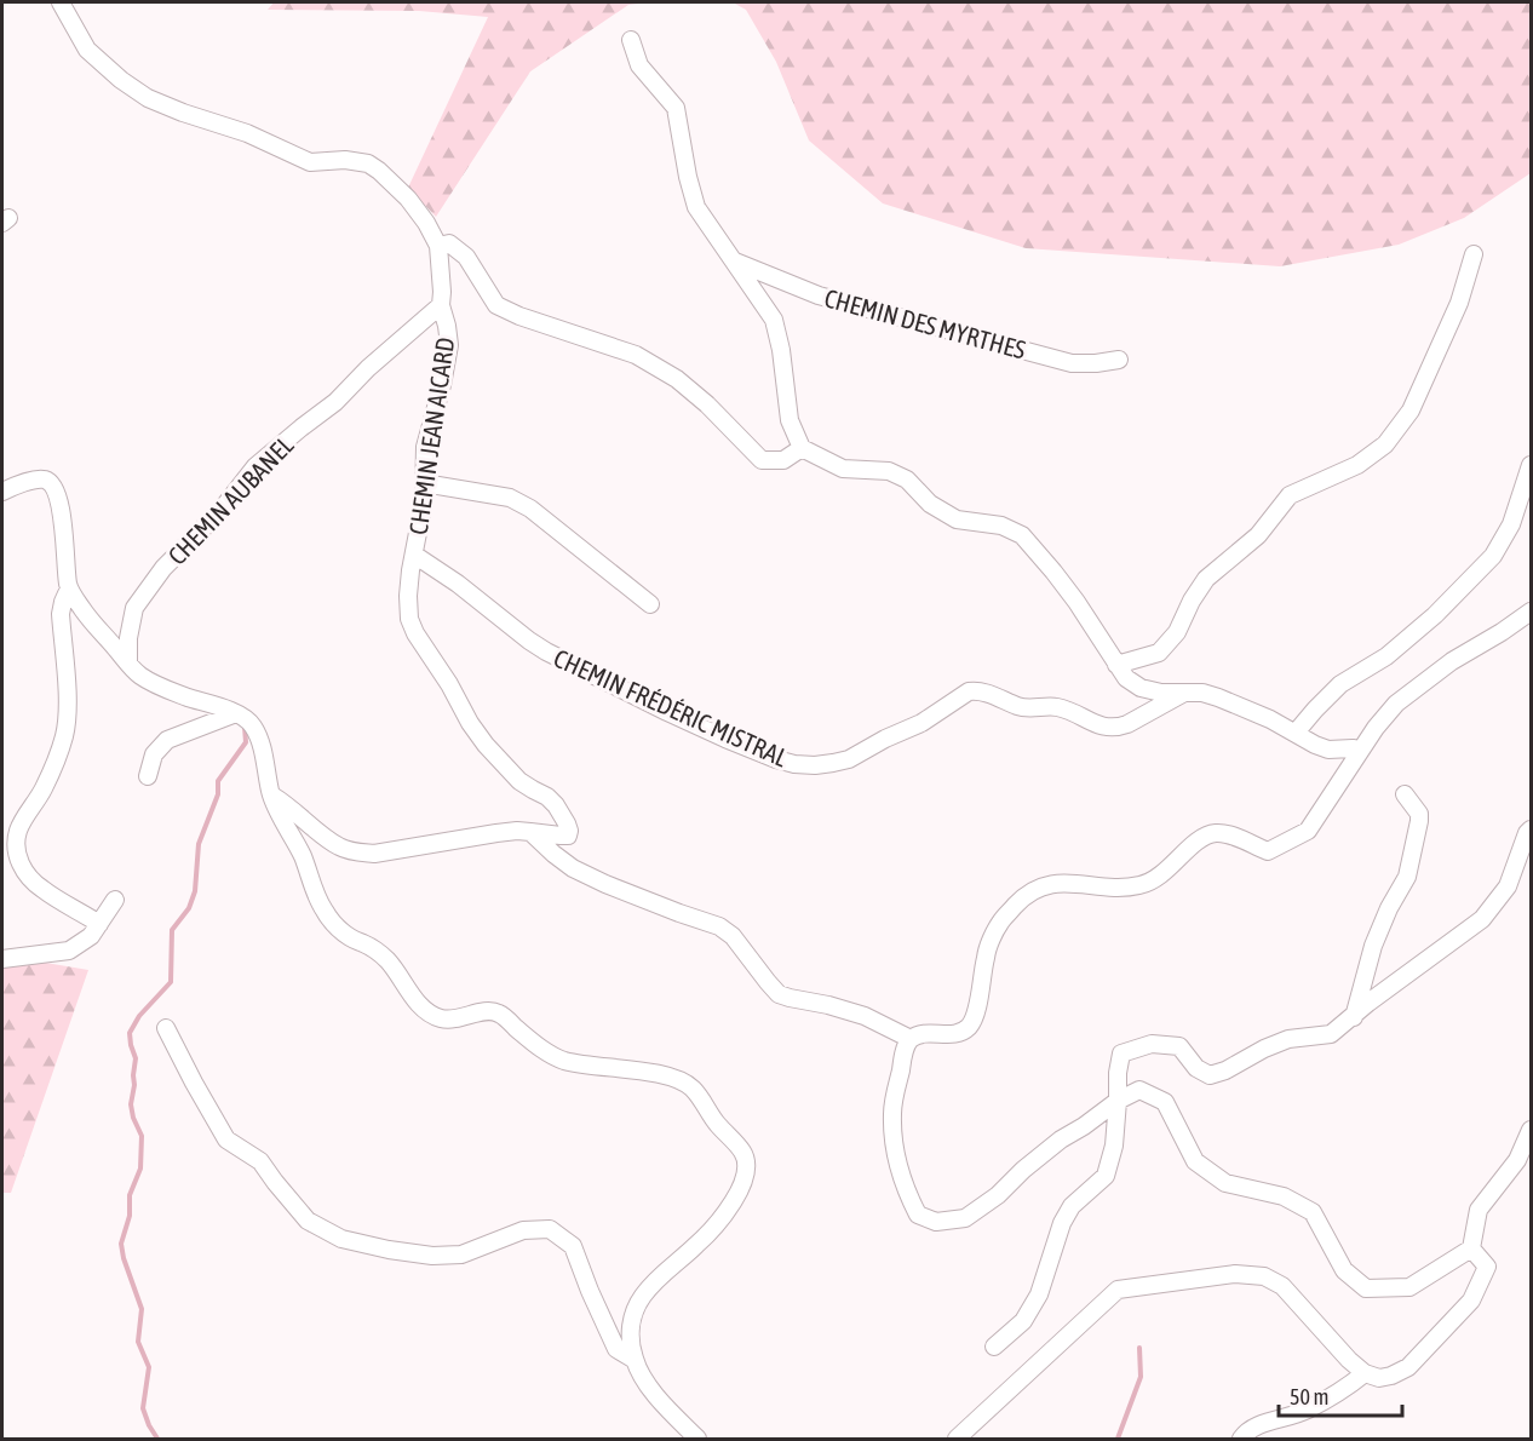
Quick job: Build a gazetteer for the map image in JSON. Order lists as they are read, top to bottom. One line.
{"streets":{"street":["CHEMIN DES MYRTHES","CHEMIN JEAN AICARD","CHEMIN AUBANEL","CHEMIN FRÉDÉRIC MISTRAL"]},"crossings":[["CHEMIN JEAN AICARD","CHEMIN AUBANEL"],["CHEMIN JEAN AICARD","CHEMIN FRÉDÉRIC MISTRAL"]],"scale_bar":"50 m"}
